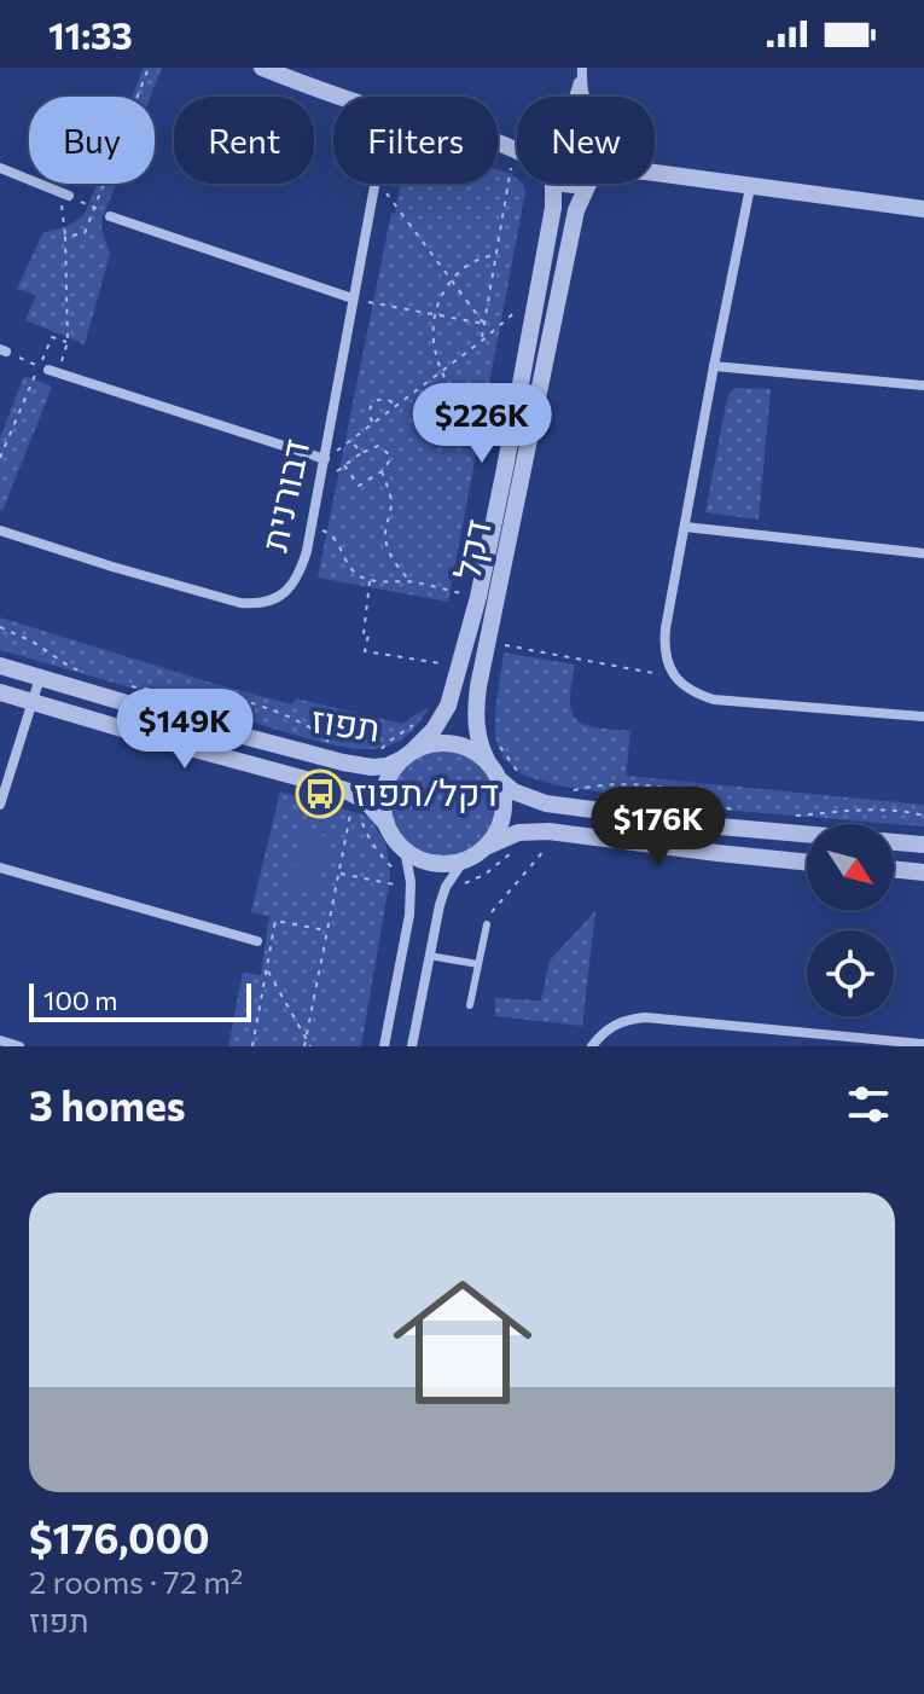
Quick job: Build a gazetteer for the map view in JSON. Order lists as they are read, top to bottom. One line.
{"streets":{"street":["דבורנית","דקל","תפוז"]},"crossings":[["דקל","תפוז"]],"places":{"bus stop":["דקל/תפוז"]},"scale_bar":"100 m","north":"bottom right","page":{"status":"11:33","chip":["Buy","Rent","Filters","New"],"price":["$226K","$149K","$176K"],"scale":"100 m","heading":"3 homes","list":[{"name":"$176,000","note":"2 rooms · 72 m² · תפוז"}]}}
